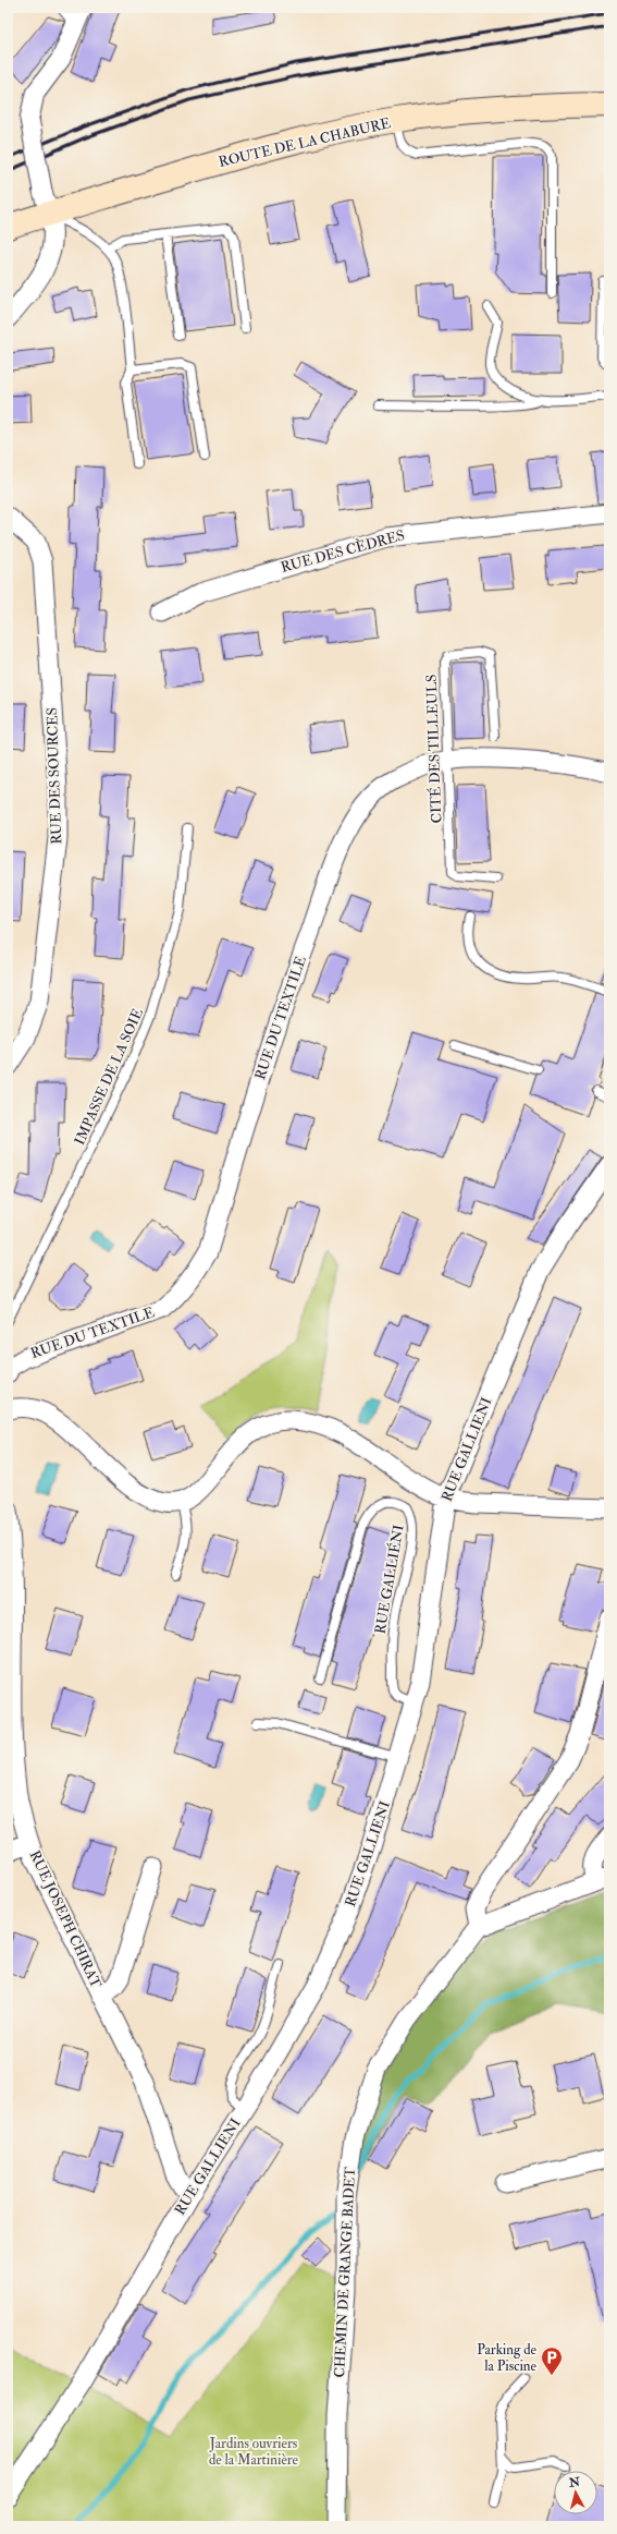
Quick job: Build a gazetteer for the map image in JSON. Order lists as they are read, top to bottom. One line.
{"streets":{"main road":["ROUTE DE LA CHABURE"],"street":["RUE DES CÈDRES","RUE DES SOURCES","RUE DU TEXTILE","RUE GALLIENI","RUE JOSEPH CHIRAT","CHEMIN DE GRANGE BADET"],"lane":["CITÉ DES TILLEULS","IMPASSE DE LA SOIE","RUE GALLIÉNI"]},"crossings":[["CITÉ DES TILLEULS","RUE DU TEXTILE"],["RUE GALLIENI","RUE GALLIÉNI"],["RUE GALLIENI","RUE JOSEPH CHIRAT"]],"parks":["Jardins ouvriers de la Martinière"],"places":{"parking":["Parking de la Piscine"]},"north":"top"}
